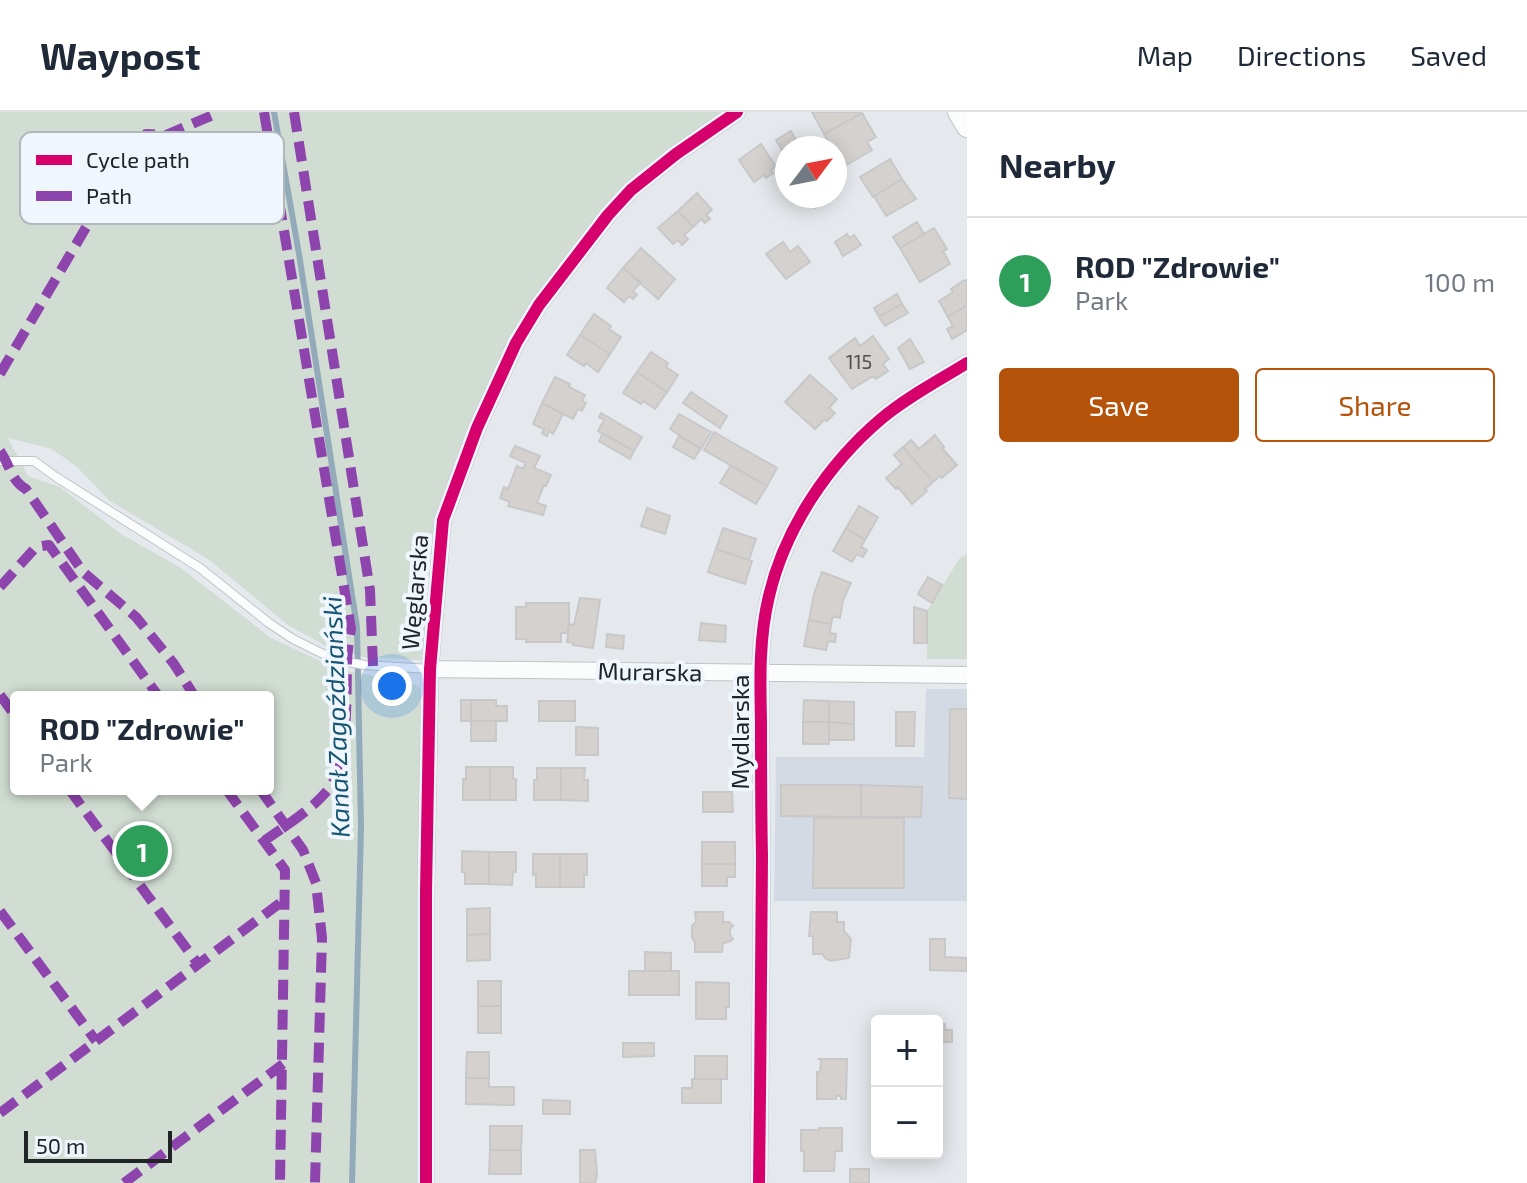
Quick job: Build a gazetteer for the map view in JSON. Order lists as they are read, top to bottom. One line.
{"streets":{"street":["Węglarska","Murarska","Mydlarska"]},"crossings":[["Węglarska","Murarska"],["Murarska","Mydlarska"]],"water":["Kanał Zagoździański"],"house_numbers":["115"],"legend":["Cycle path","Path"],"scale_bar":"50 m","north":"top right","page":{"header":"Waypost","nav":["Map","Directions","Saved"],"heading":"Nearby","list":[{"mark":"1","name":"ROD \"Zdrowie\"","note":"Park","value":"100 m"}],"buttons":["Save","Share"],"popup":["ROD \"Zdrowie\"","Park"],"pins":"1","map_buttons":["+","−"],"scale":"50 m"}}
